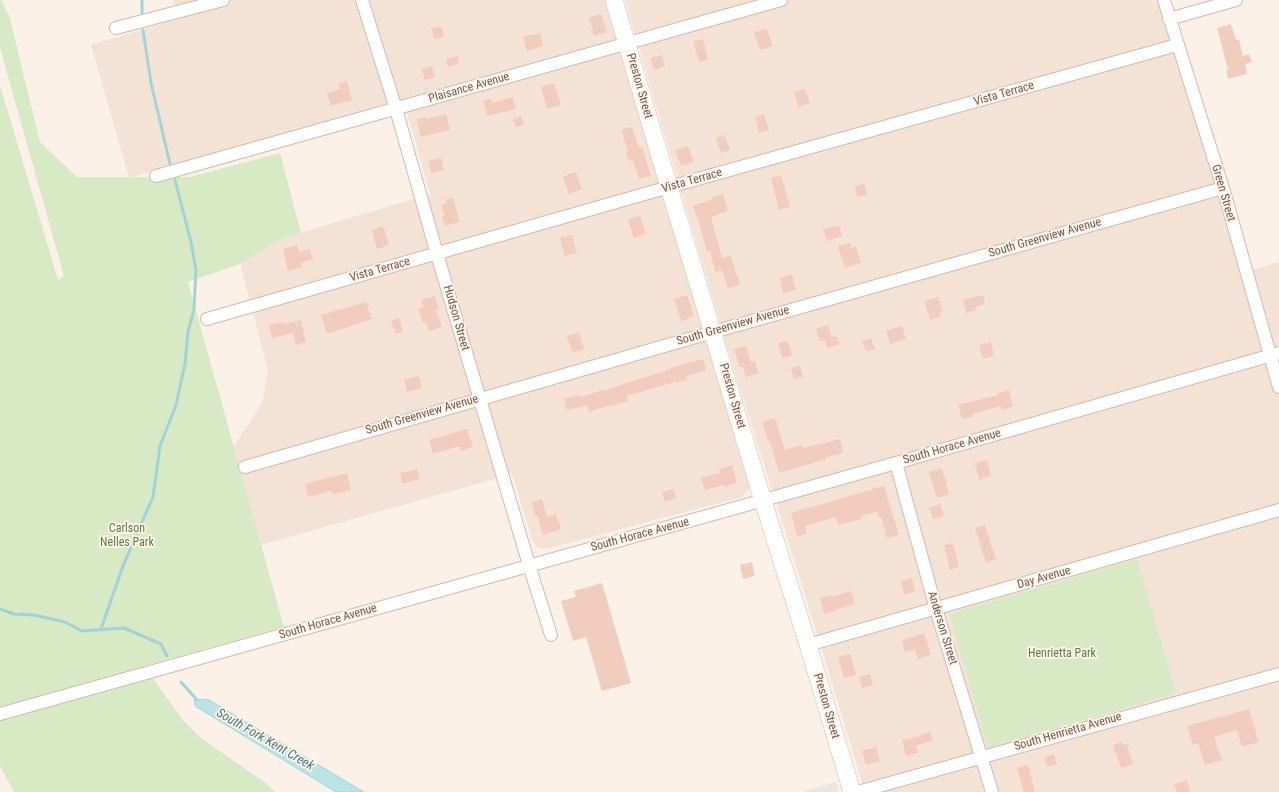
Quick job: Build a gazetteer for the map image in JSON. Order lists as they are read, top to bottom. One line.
{"streets":{"street":["Preston Street","Plaisance Avenue","Vista Terrace","Green Street","South Greenview Avenue","Hudson Street","South Horace Avenue","Day Avenue","Anderson Street","South Henrietta Avenue"]},"crossings":[["Preston Street","Plaisance Avenue"],["Preston Street","Vista Terrace"],["Preston Street","South Greenview Avenue"],["Preston Street","South Horace Avenue"],["Preston Street","Day Avenue"],["Plaisance Avenue","Hudson Street"],["Vista Terrace","Green Street"],["Vista Terrace","Hudson Street"],["Green Street","South Greenview Avenue"],["Green Street","South Horace Avenue"],["South Greenview Avenue","Hudson Street"],["Hudson Street","South Horace Avenue"],["South Horace Avenue","Anderson Street"],["Day Avenue","Anderson Street"],["Anderson Street","South Henrietta Avenue"]],"water":["South Fork Kent Creek"],"parks":["Carlson Nelles Park","Henrietta Park"]}
